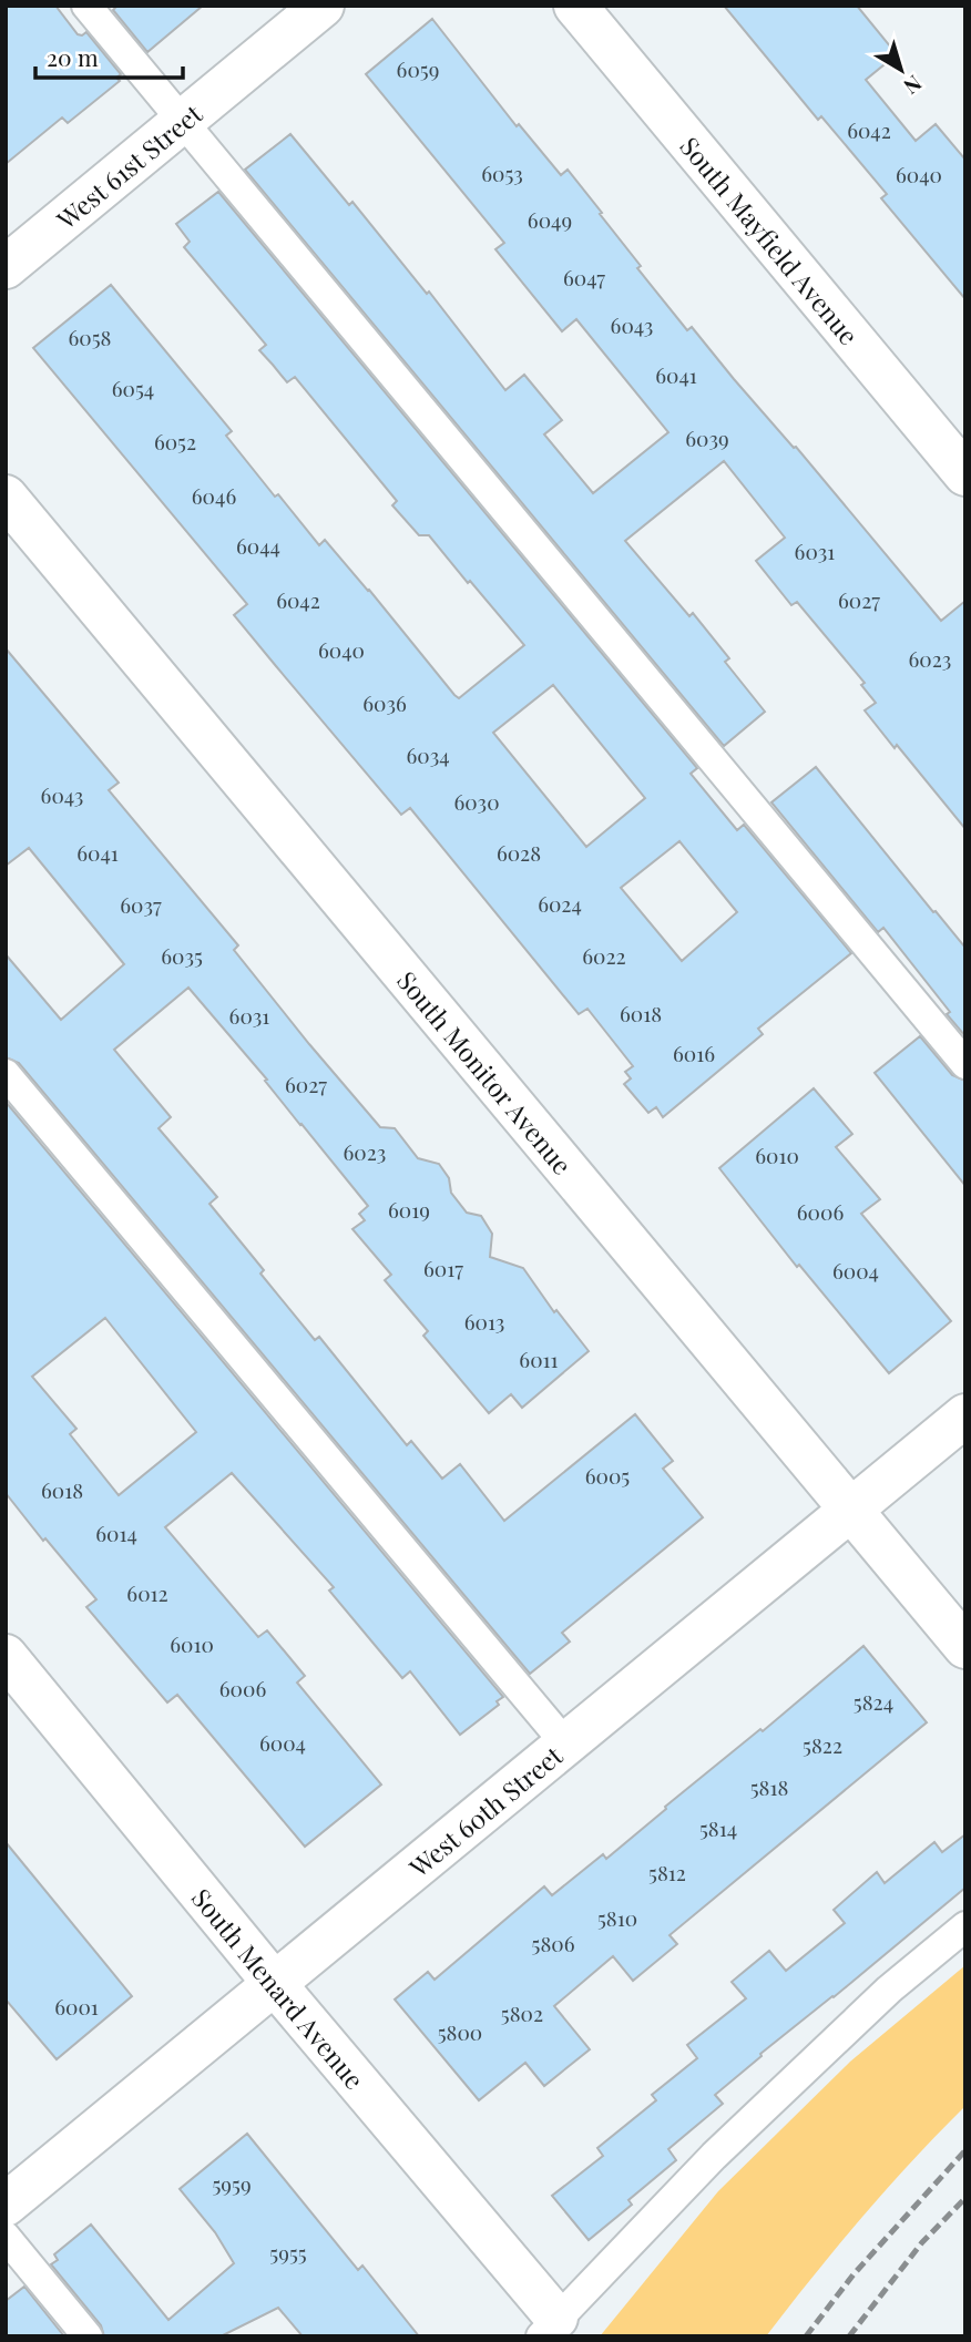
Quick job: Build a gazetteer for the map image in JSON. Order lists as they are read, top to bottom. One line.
{"streets":{"street":["West 61st Street","South Mayfield Avenue","South Monitor Avenue","West 60th Street","South Menard Avenue"]},"crossings":[["South Monitor Avenue","West 60th Street"],["West 60th Street","South Menard Avenue"]],"house_numbers":["6059","6042","6053","6040","6049","6047","6043","6058","6041","6054","6039","6052","6046","6044","6031","6042","6027","6040","6023","6036","6034","6043","6030","6041","6028","6024","6037","6035","6022","6018","6031","6016","6027","6023","6010","6019","6006","6017","6004","6013","6011","6005","6018","6014","6012","6010","6006","5824","6004","5822","5818","5814","5812","5810","5806","6001","5802","5800","5959","5955"],"scale_bar":"20 m","north":"bottom right"}
